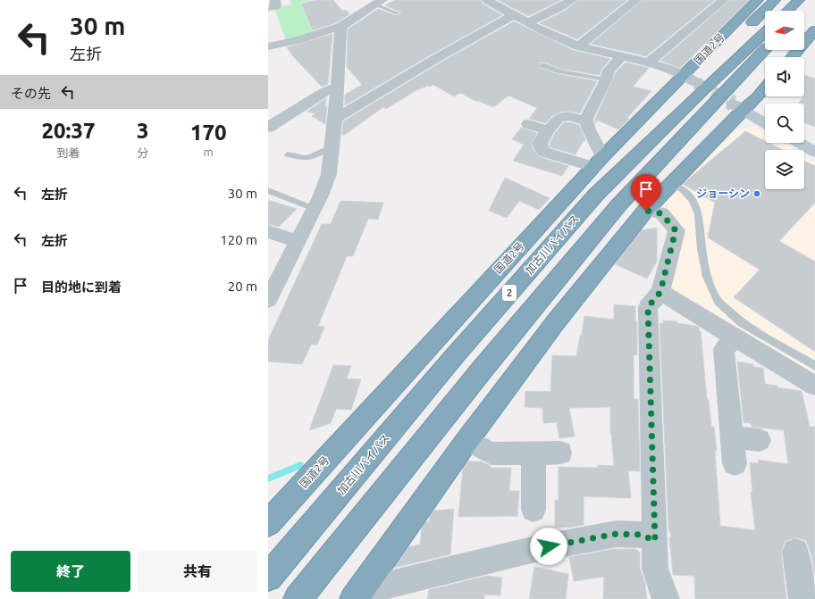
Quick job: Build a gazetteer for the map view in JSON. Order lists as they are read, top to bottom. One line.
{"streets":{"highway":["国道2号","加古川バイパス","2"]},"places":["ジョーシン"],"north":"left","page":{"turn":["30 m","左折"],"then":"その先","eta":["20:37","到着","3","分","170","m"],"list":[{"name":"左折","value":"30 m"},{"name":"左折","value":"120 m"},{"name":"目的地に到着","value":"20 m"}],"buttons":["終了","共有"]}}
